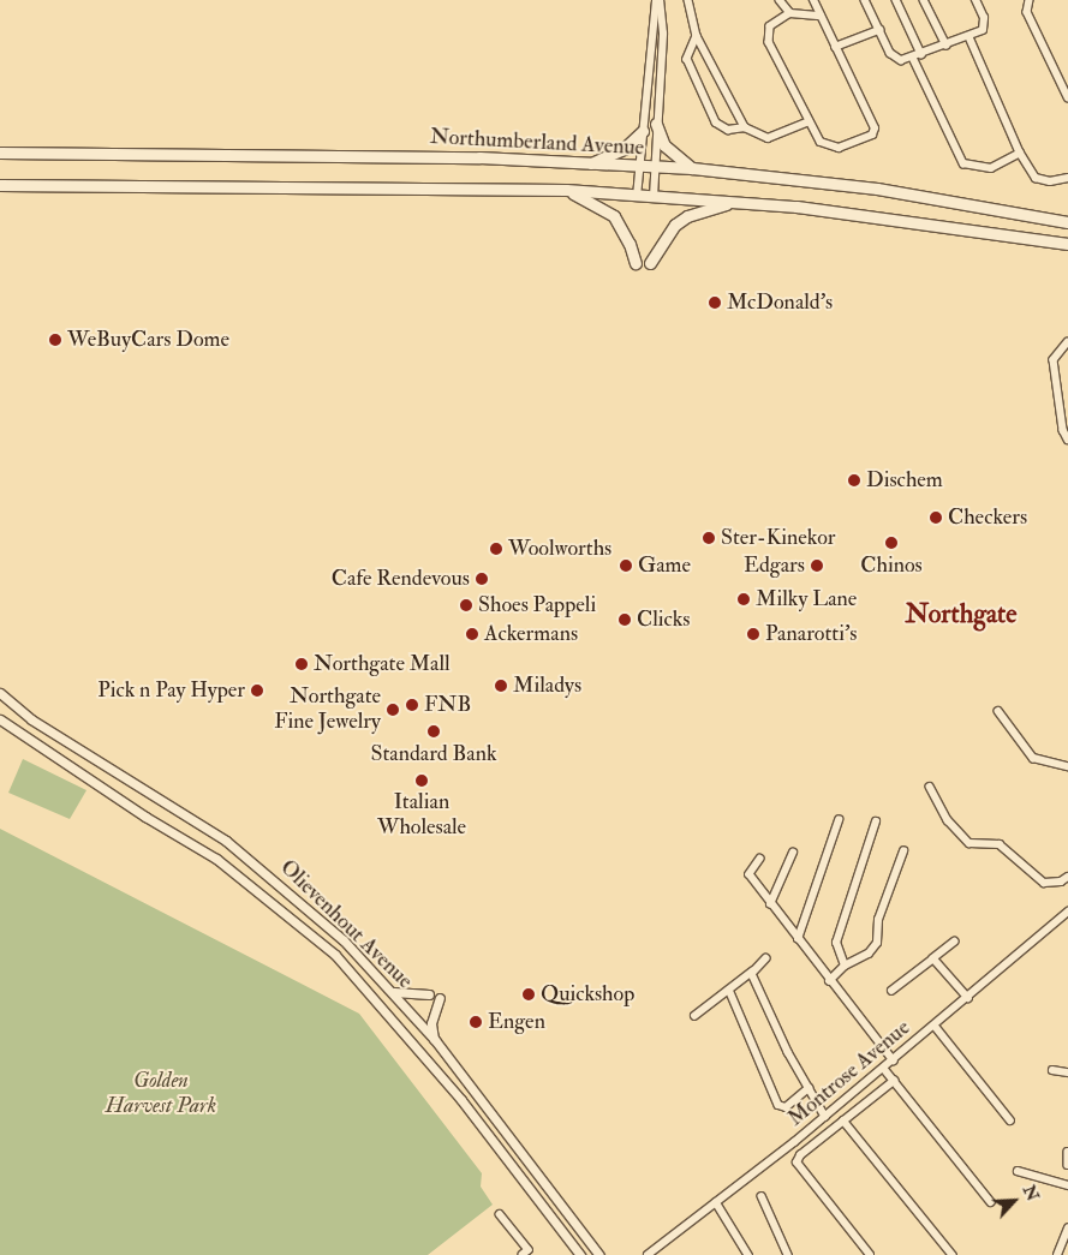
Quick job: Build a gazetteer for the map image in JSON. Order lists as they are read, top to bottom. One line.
{"streets":{"main road":["Northumberland Avenue"],"street":["Olievenhout Avenue","Montrose Avenue"]},"districts":["Northgate"],"parks":["Golden Harvest Park"],"places":["McDonald's","WeBuyCars Dome","Dischem","Checkers","Ster-Kinekor","Chinos","Woolworths","Game","Edgars","Cafe Rendevous","Milky Lane","Shoes Pappeli","Clicks","Ackermans","Panarotti's","Northgate Mall","Miladys","Pick n Pay Hyper","FNB","Northgate Fine Jewelry","Standard Bank","Italian Wholesale","Quickshop","Engen"],"north":"top right"}
